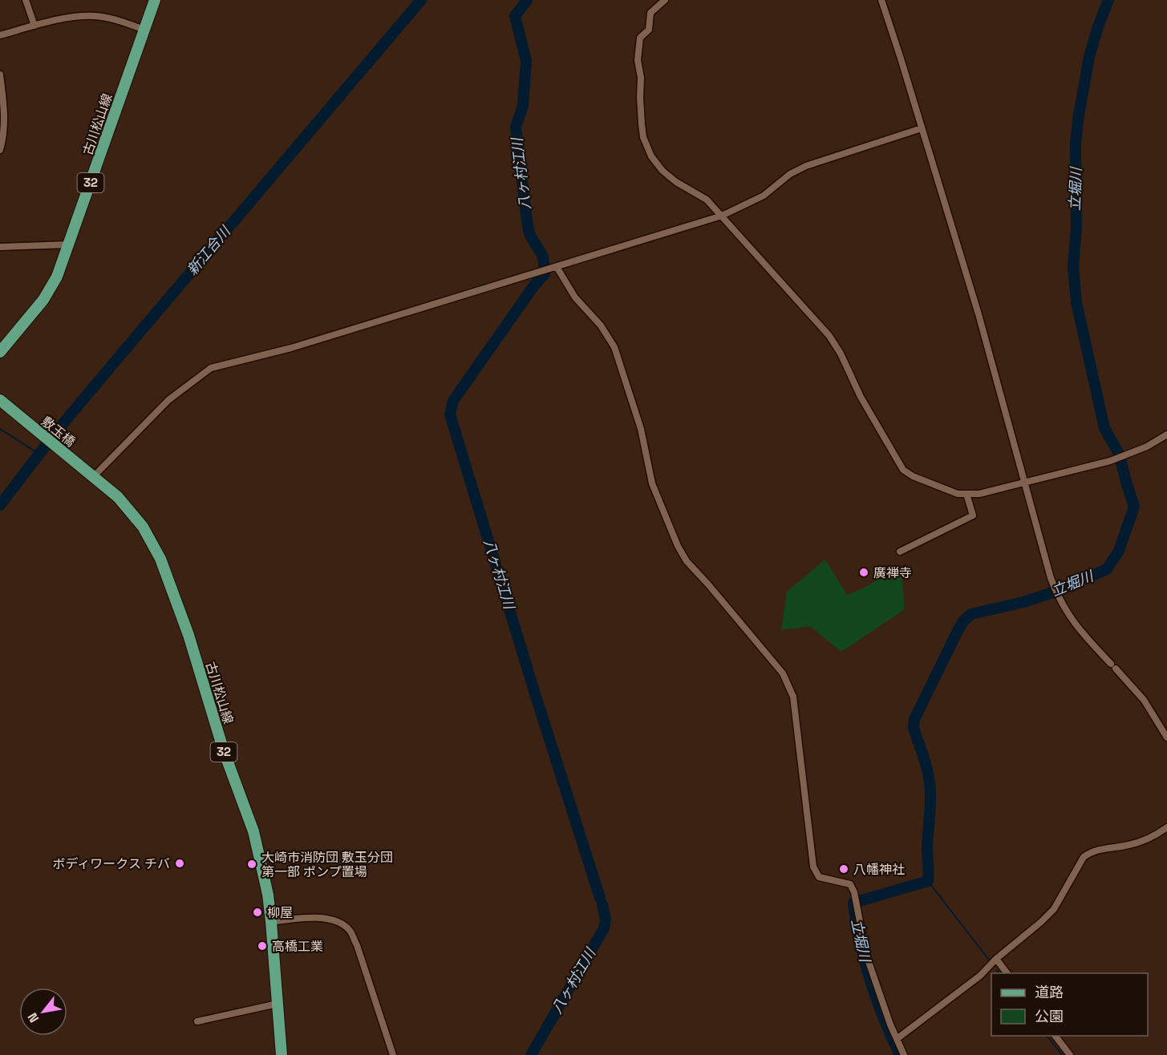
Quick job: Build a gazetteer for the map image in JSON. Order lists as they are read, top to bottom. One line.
{"streets":{"main road":["古川松山線","32","敷玉橋"]},"crossings":[["古川松山線","敷玉橋"]],"water":["八ヶ村江川","立堀川","新江合川"],"places":["廣禅寺","ボディワークス チバ","大崎市消防団 敷玉分団 第一部 ポンプ置場","八幡神社","柳屋","高橋工業"],"legend":["道路","公園"],"north":"bottom left"}
